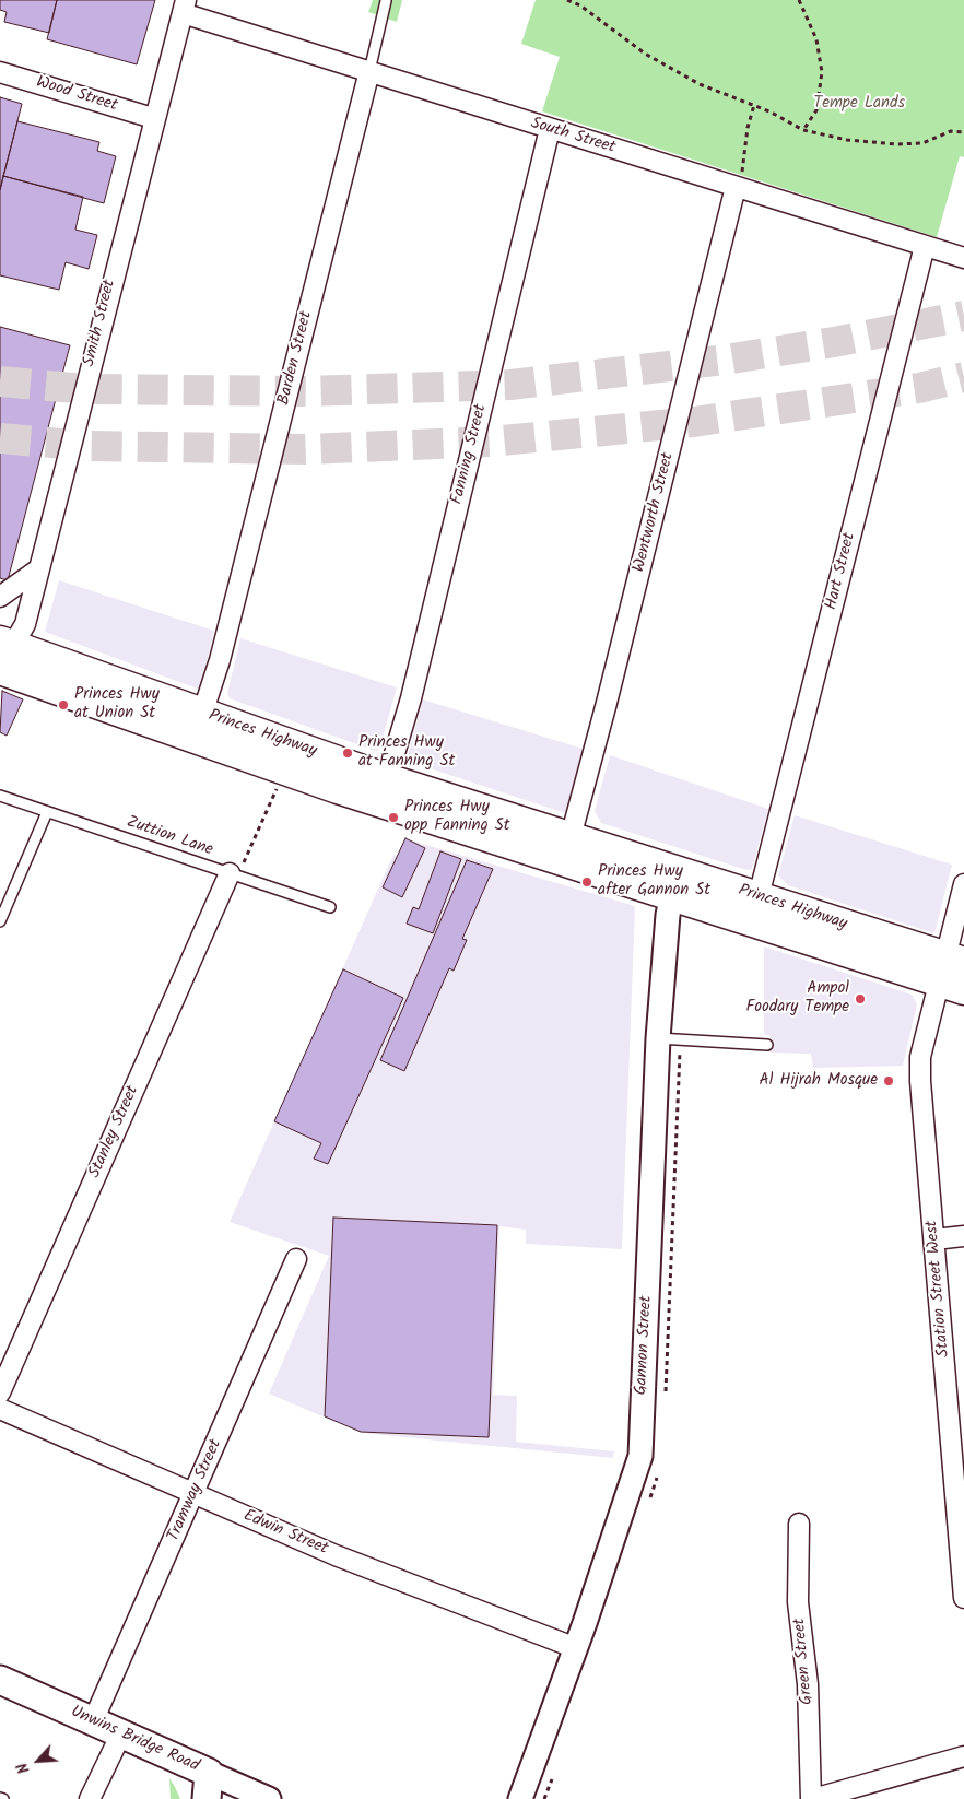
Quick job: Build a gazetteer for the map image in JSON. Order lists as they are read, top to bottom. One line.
{"streets":{"highway":["Princes Highway"],"main road":["Unwins Bridge Road"],"street":["Wood Street","South Street","Smith Street","Barden Street","Fanning Street","Wentworth Street","Hart Street","Stanley Street","Station Street West","Gannon Street","Tramway Street","Edwin Street","Green Street"],"lane":["Zuttion Lane"]},"crossings":[["Wood Street","Smith Street"],["South Street","Smith Street"],["South Street","Barden Street"],["South Street","Fanning Street"],["South Street","Wentworth Street"],["South Street","Hart Street"],["Smith Street","Princes Highway"],["Barden Street","Princes Highway"],["Fanning Street","Princes Highway"],["Wentworth Street","Princes Highway"],["Hart Street","Princes Highway"],["Princes Highway","Station Street West"],["Princes Highway","Gannon Street"],["Zuttion Lane","Stanley Street"],["Gannon Street","Edwin Street"],["Tramway Street","Edwin Street"],["Tramway Street","Unwins Bridge Road"]],"parks":["Tempe Lands"],"places":["Princes Hwy at Union St","Princes Hwy at Fanning St","Princes Hwy opp Fanning St","Princes Hwy after Gannon St","Ampol Foodary Tempe","Al Hijrah Mosque"],"north":"bottom left"}
